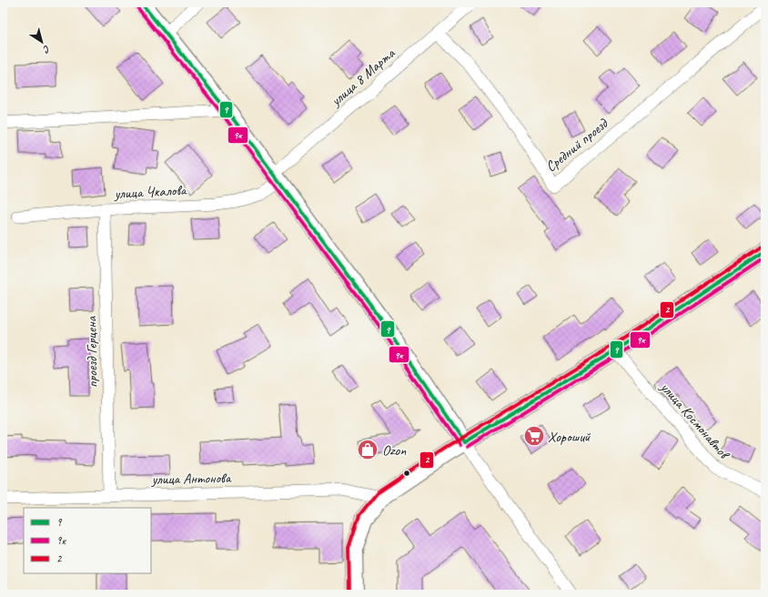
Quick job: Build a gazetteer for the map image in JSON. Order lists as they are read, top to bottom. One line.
{"streets":{"street":["улица 8 Марта","Средний проезд","улица Чкалова","проезд Герцена","улица Космонавтов","улица Антонова"]},"crossings":[["улица 8 Марта","Средний проезд"],["улица 8 Марта","улица Чкалова"],["улица Чкалова","проезд Герцена"],["проезд Герцена","улица Антонова"]],"places":{"supermarket":["Хороший"],"shop":["Ozon"]},"lines":["transit line 9","transit line 9к","transit line 2"],"legend":["9","9к","2"],"north":"bottom right"}
